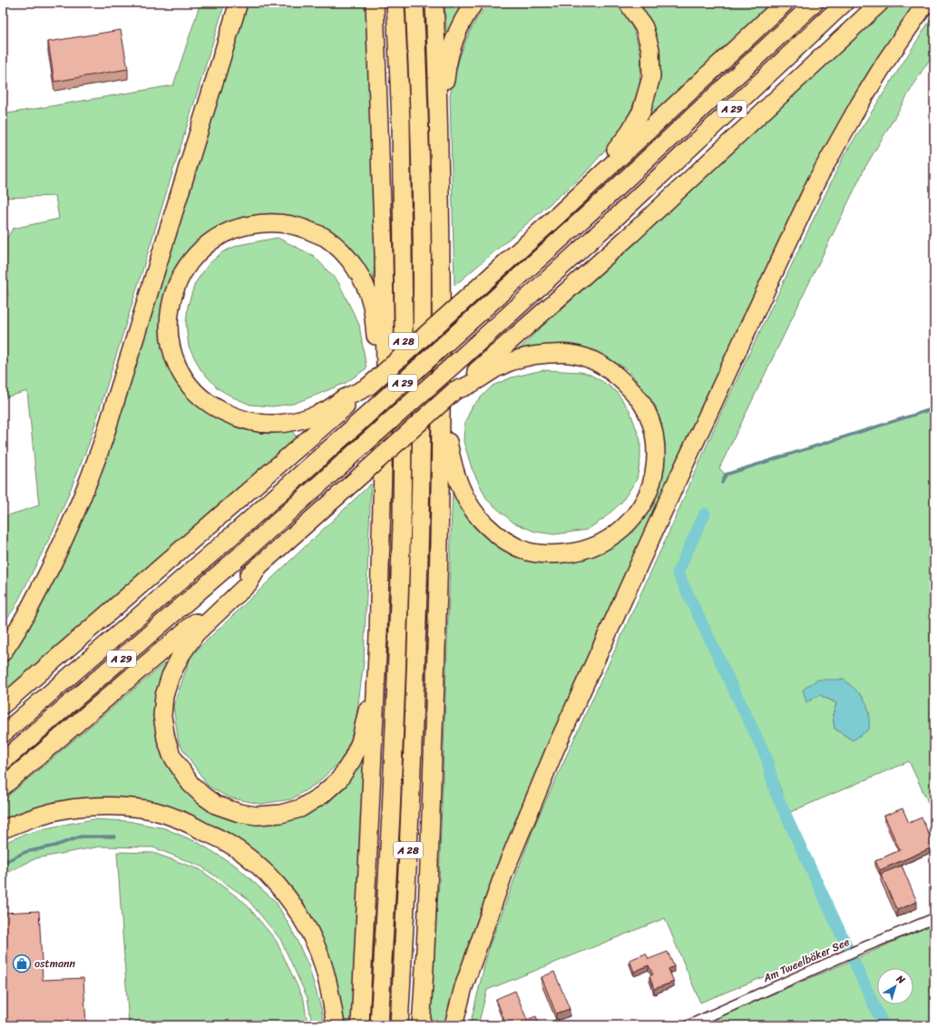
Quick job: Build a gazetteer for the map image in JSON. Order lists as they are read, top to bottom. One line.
{"streets":{"highway":["A 29","A 28"],"street":["Am Tweelbäker See"]},"places":{"shop":["ostmann"]},"north":"top right"}
